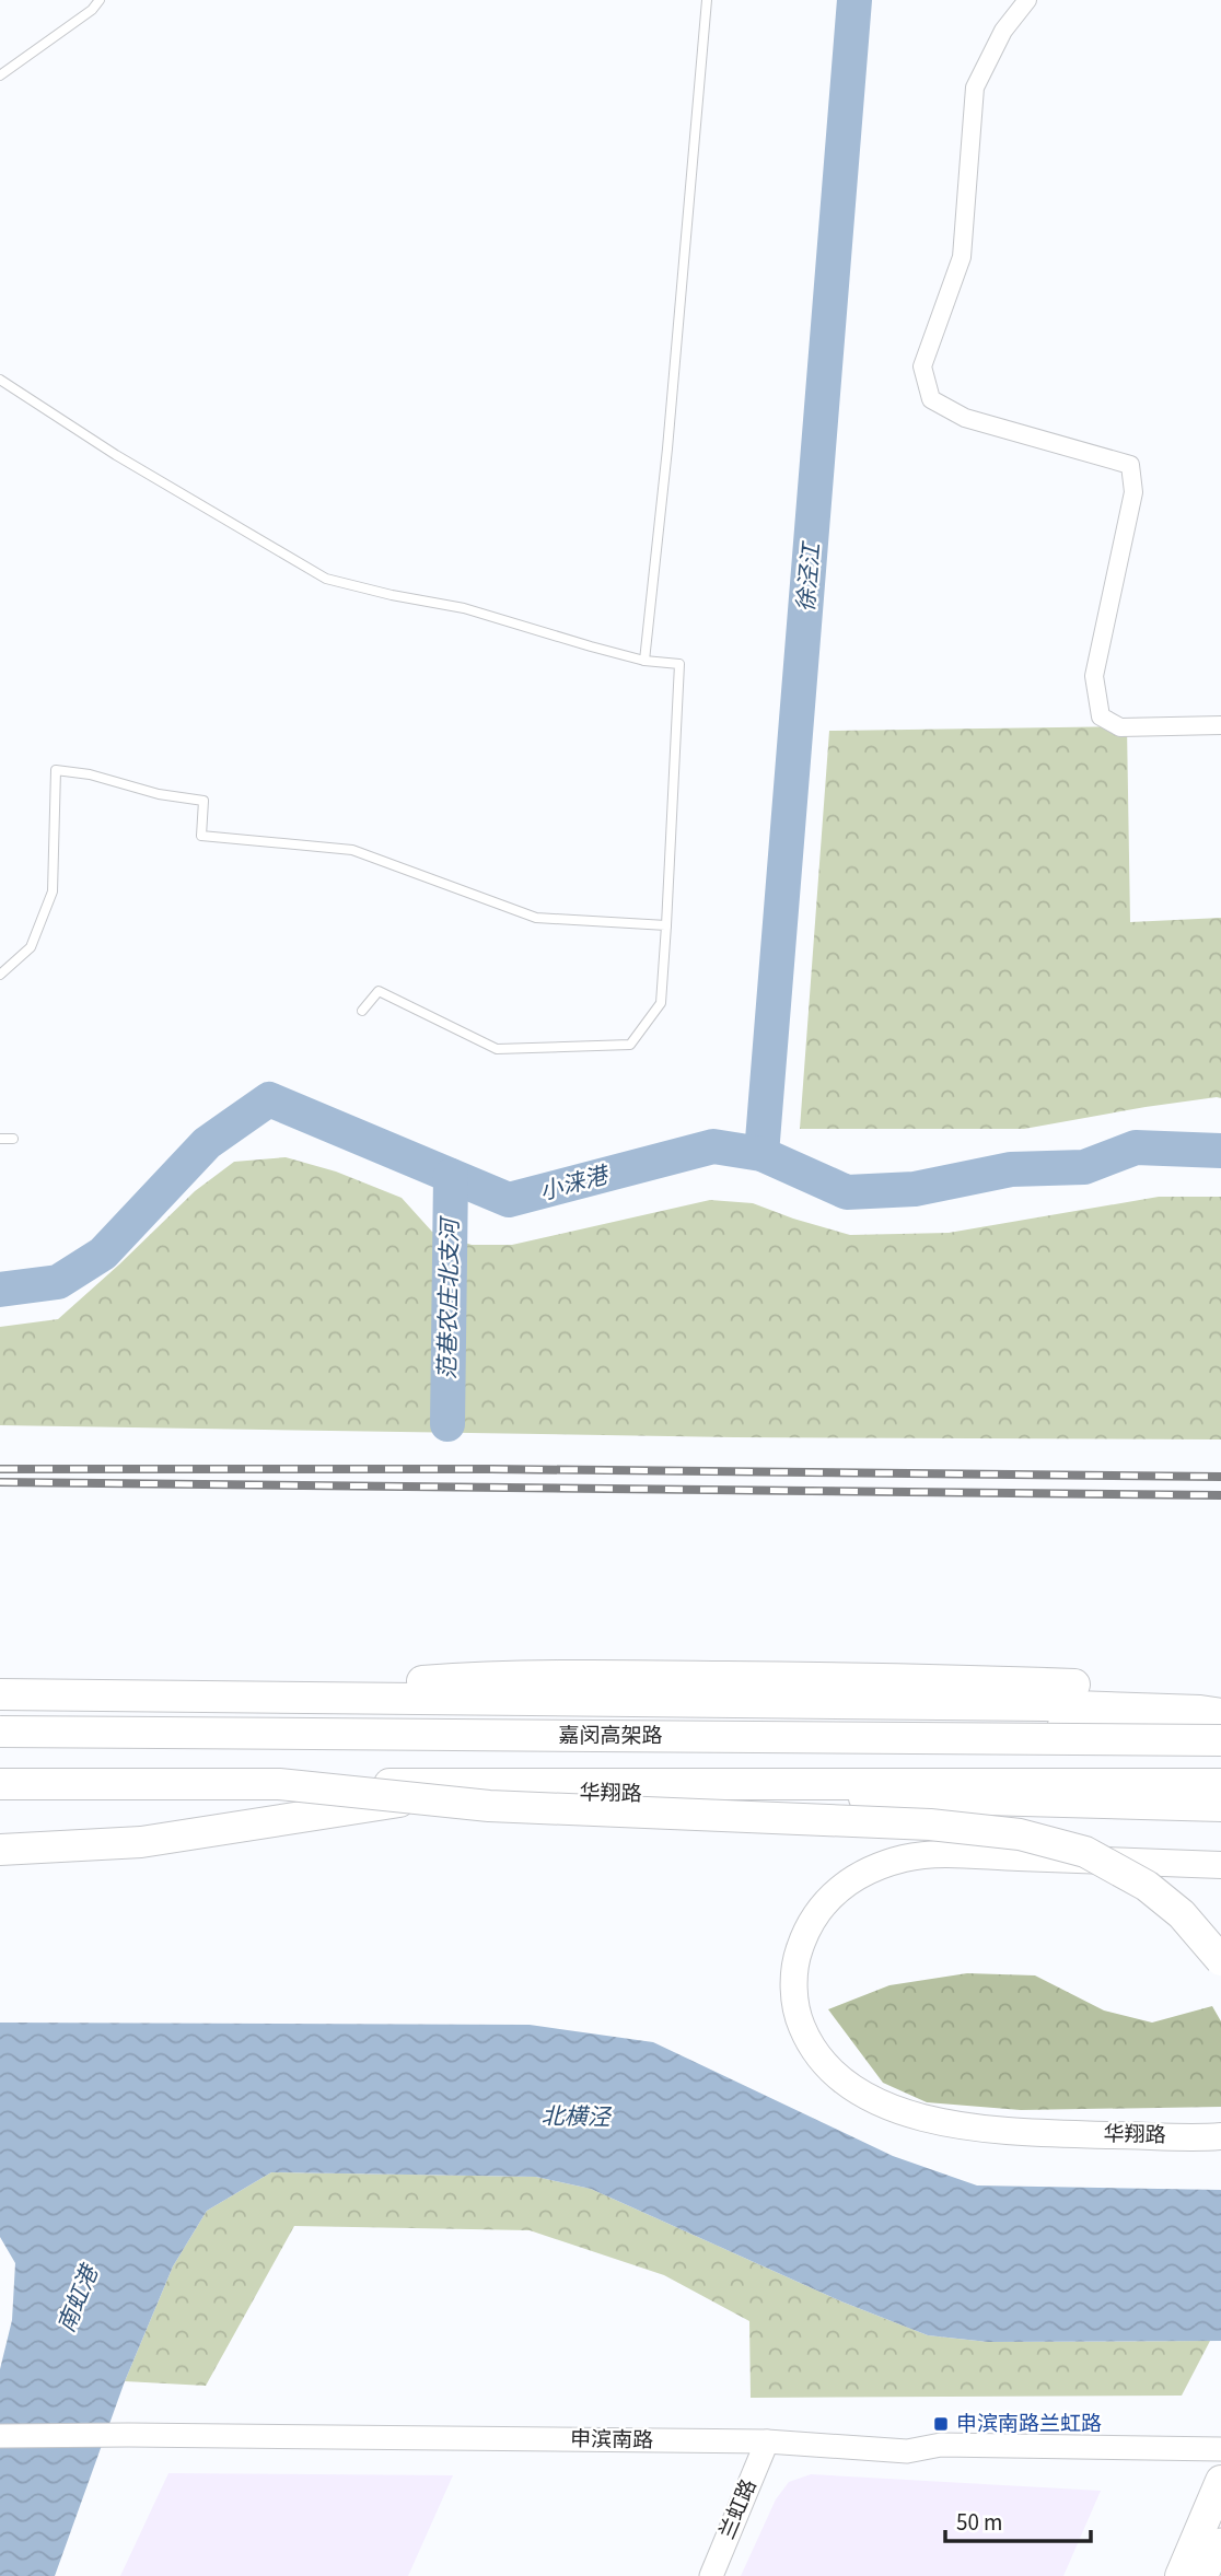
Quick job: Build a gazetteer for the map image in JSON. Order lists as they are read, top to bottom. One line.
{"streets":{"highway":["嘉闵高架路"],"main road":["华翔路","申滨南路","兰虹路"]},"crossings":[["申滨南路","兰虹路"]],"water":["徐泾江","小涞港","范巷农庄北支河","北横泾","南虹港"],"places":{"transit":["申滨南路兰虹路"]},"scale_bar":"50 m"}
